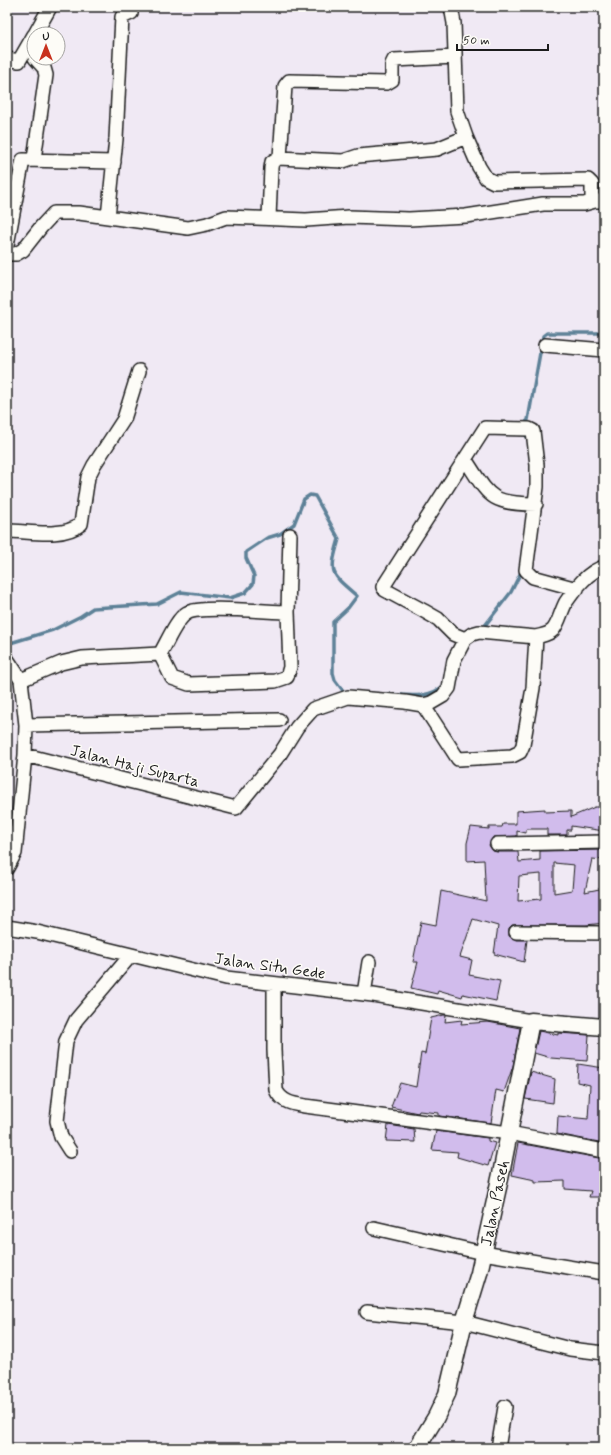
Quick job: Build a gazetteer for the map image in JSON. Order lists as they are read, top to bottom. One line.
{"streets":{"street":["Jalan Haji Suparta","Jalan Situ Gede","Jalan Paseh"]},"crossings":[["Jalan Situ Gede","Jalan Paseh"]],"scale_bar":"50 m","north":"top"}
